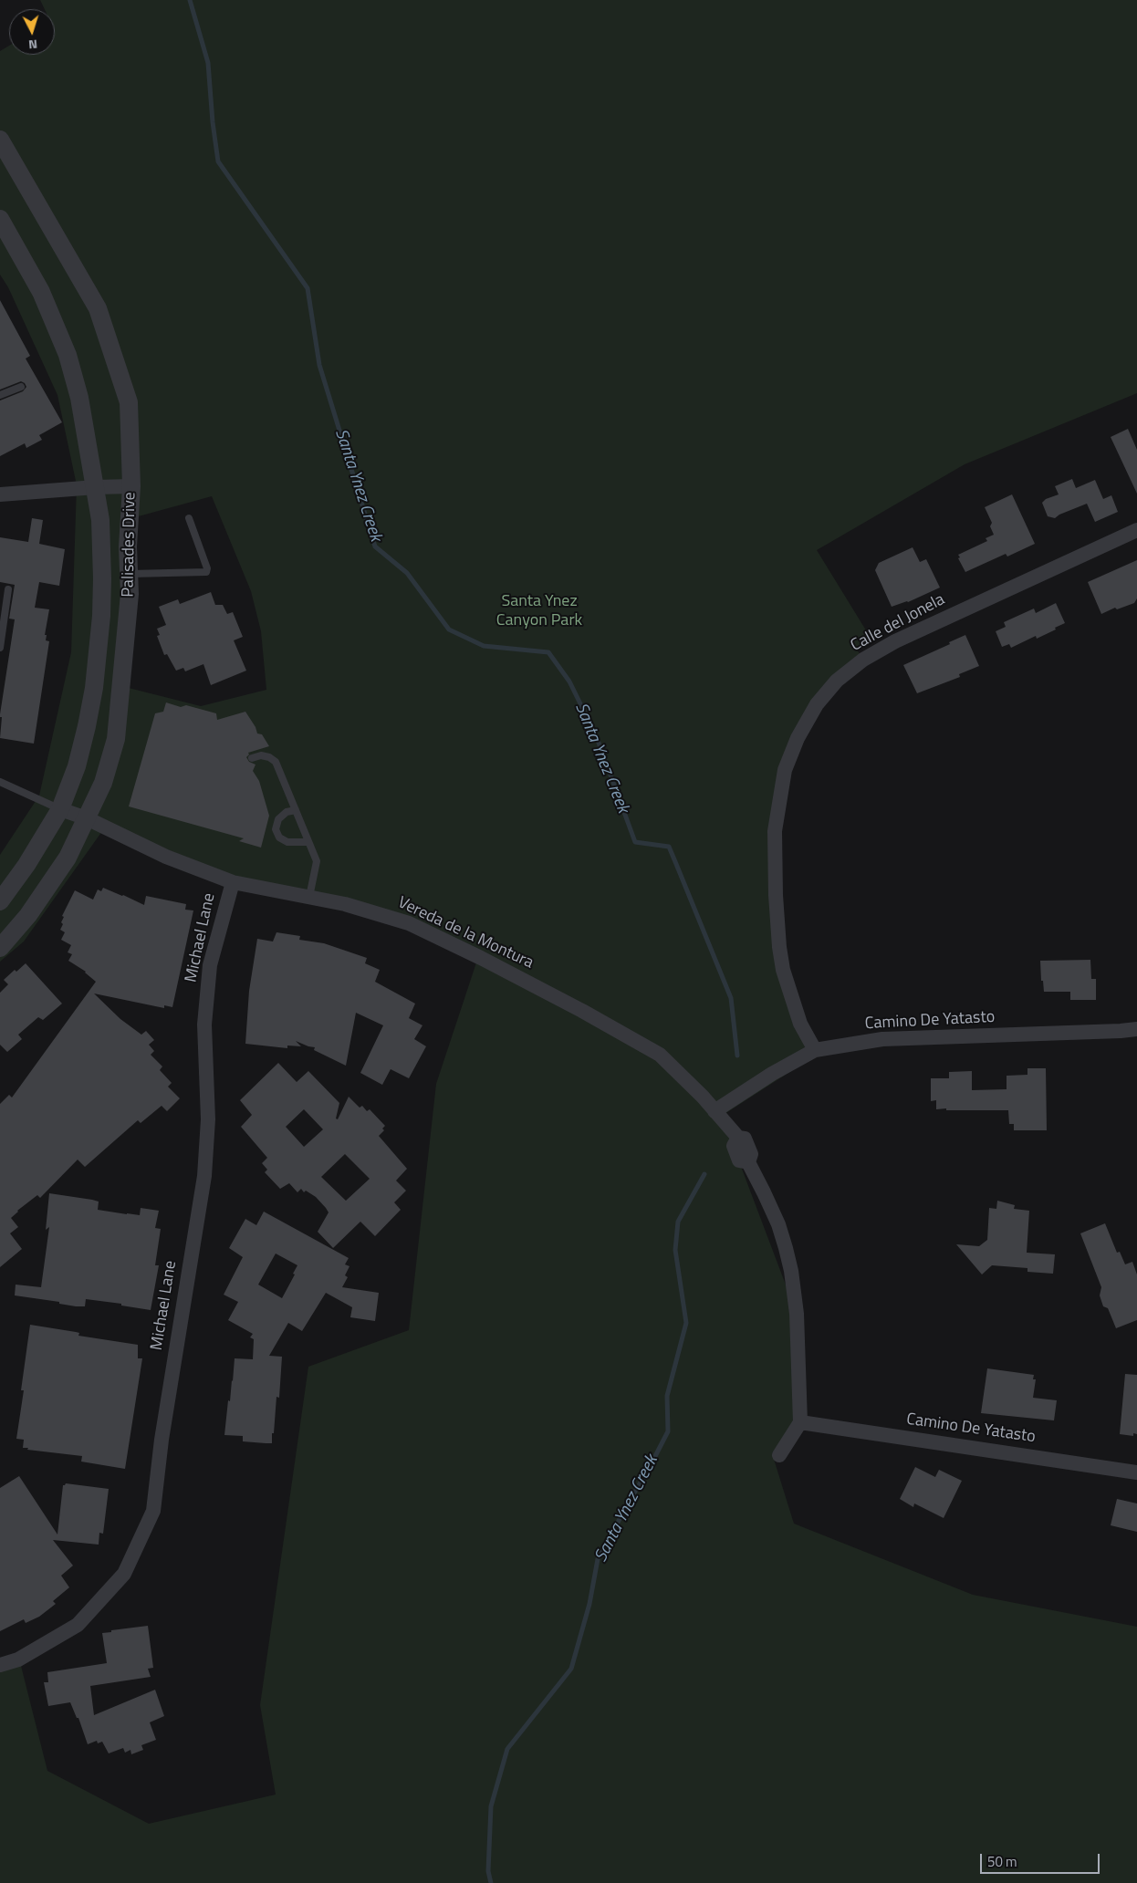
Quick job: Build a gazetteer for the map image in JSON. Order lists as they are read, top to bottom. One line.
{"streets":{"street":["Palisades Drive","Calle del Jonela","Vereda de la Montura","Michael Lane","Camino De Yatasto"]},"crossings":[["Palisades Drive","Vereda de la Montura"],["Calle del Jonela","Camino De Yatasto"],["Vereda de la Montura","Michael Lane"],["Vereda de la Montura","Camino De Yatasto"]],"water":["Santa Ynez Creek"],"parks":["Santa Ynez Canyon Park"],"scale_bar":"50 m","north":"bottom"}
